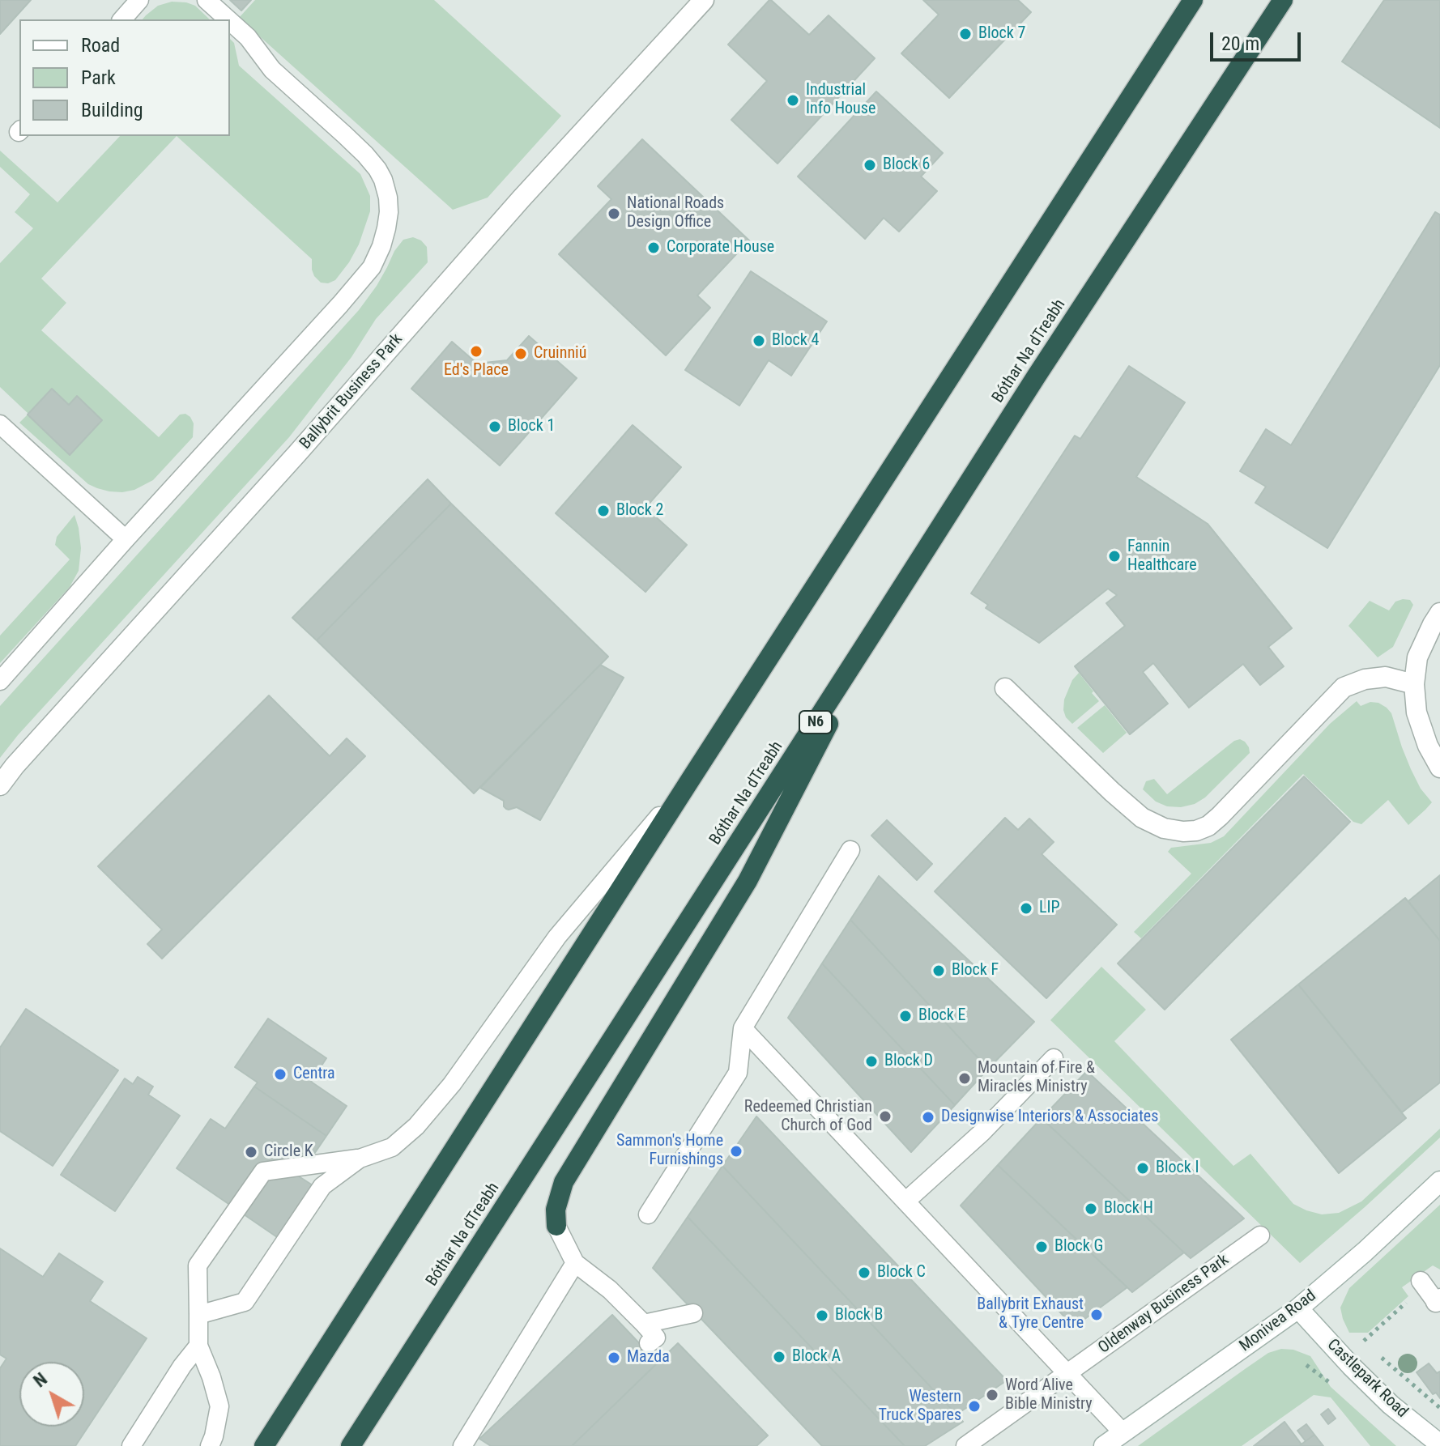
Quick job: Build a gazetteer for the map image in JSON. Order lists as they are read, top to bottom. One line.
{"streets":{"highway":["Bóthar Na dTreabh","N6"],"street":["Ballybrit Business Park","Monivea Road","Castlepark Road"],"lane":["Oldenway Business Park"]},"crossings":[["Bóthar Na dTreabh","N6"],["Monivea Road","Castlepark Road"]],"places":["Block 7","Industrial Info House","Block 6","National Roads Design Office","Corporate House","Block 4","Ed's Place","Cruinniú","Block 1","Block 2","Fannin Healthcare","LIP","Block F","Block E","Block D","Centra","Mountain of Fire & Miracles Ministry","Redeemed Christian Church of God","Designwise Interiors & Associates","Sammon's Home Furnishings","Circle K","Block I","Block H","Block G","Block C","Ballybrit Exhaust & Tyre Centre","Block B","Block A","Mazda","Word Alive Bible Ministry","Western Truck Spares"],"legend":["Road","Park","Building"],"scale_bar":"20 m","north":"top left"}
